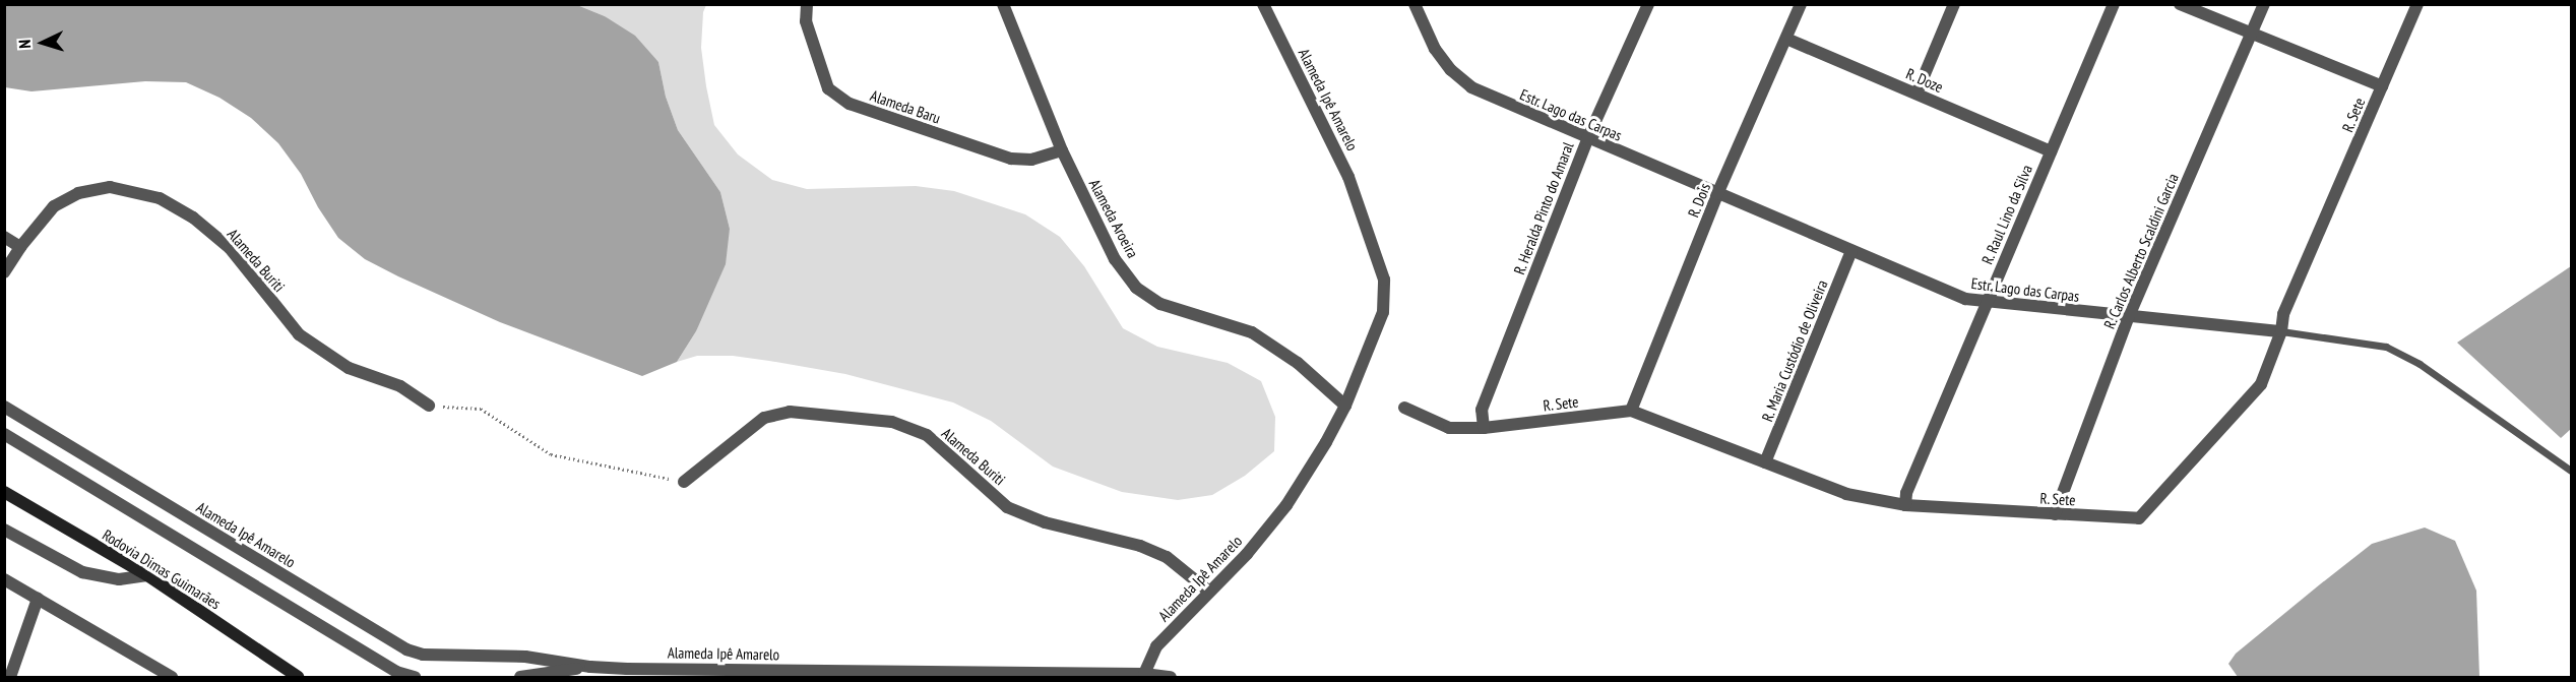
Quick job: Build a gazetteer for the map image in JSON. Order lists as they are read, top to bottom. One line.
{"streets":{"main road":["Rodovia Dimas Guimarães"],"street":["R. Doze","Alameda Ipê Amarelo","Alameda Baru","Estr. Lago das Carpas","R. Sete","R. Dois","R. Heralda Pinto do Amaral","R. Raul Lino da Silva","Alameda Aroeira","R. Carlos Alberto Scaldini Garcia","Alameda Buriti","R. Maria Custódio de Oliveira"]},"crossings":[["R. Doze","R. Dois"],["R. Doze","R. Raul Lino da Silva"],["Alameda Ipê Amarelo","Alameda Aroeira"],["Alameda Ipê Amarelo","Alameda Buriti"],["Alameda Baru","Alameda Aroeira"],["Estr. Lago das Carpas","R. Sete"],["Estr. Lago das Carpas","R. Dois"],["Estr. Lago das Carpas","R. Heralda Pinto do Amaral"],["Estr. Lago das Carpas","R. Raul Lino da Silva"],["Estr. Lago das Carpas","R. Carlos Alberto Scaldini Garcia"],["Estr. Lago das Carpas","R. Maria Custódio de Oliveira"],["R. Sete","R. Dois"],["R. Sete","R. Heralda Pinto do Amaral"],["R. Sete","R. Raul Lino da Silva"],["R. Sete","R. Carlos Alberto Scaldini Garcia"],["R. Sete","R. Maria Custódio de Oliveira"]],"north":"left"}
